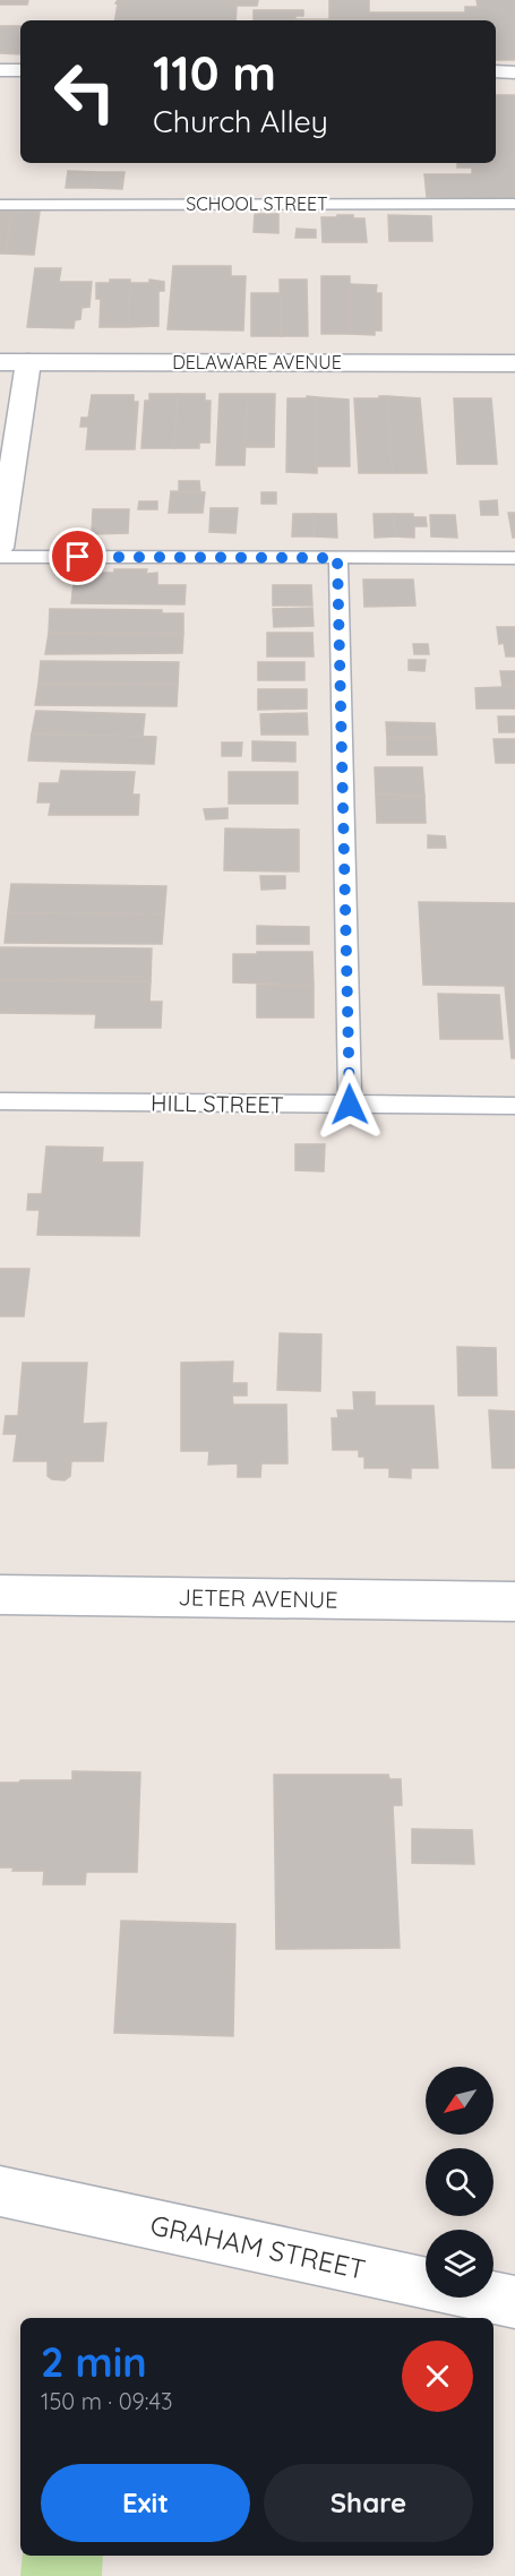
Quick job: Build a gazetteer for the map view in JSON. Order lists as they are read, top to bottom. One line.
{"streets":{"street":["DELAWARE AVENUE","JETER AVENUE","GRAHAM STREET"],"lane":["SCHOOL STREET","HILL STREET"]},"north":"bottom left","page":{"turn":["110 m","Church Alley"],"heading":["2 min","150 m · 09:43"],"buttons":["Exit","Share"]}}
